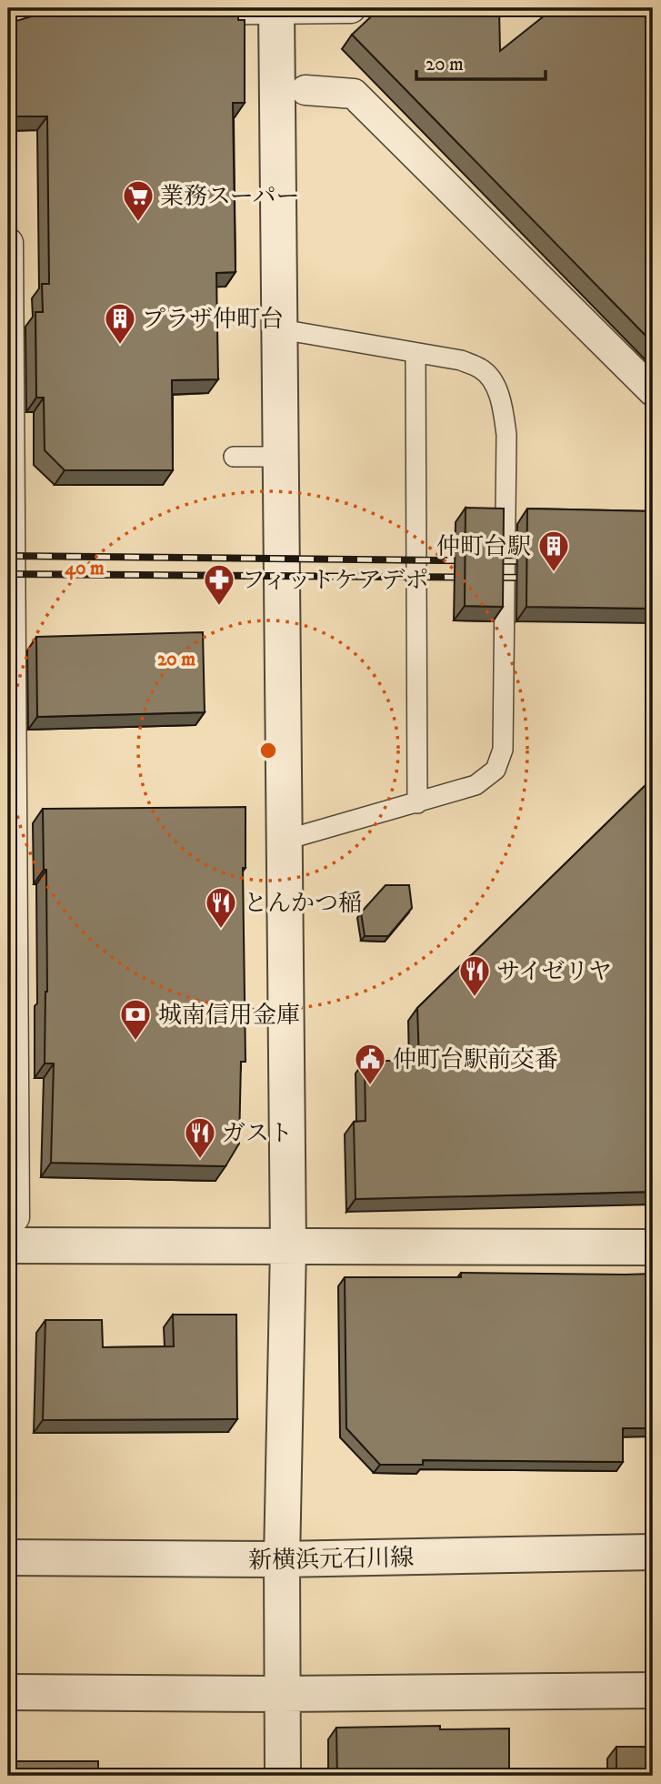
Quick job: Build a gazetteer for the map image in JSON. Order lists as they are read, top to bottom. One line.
{"streets":{"street":["新横浜元石川線"]},"places":{"supermarket":["業務スーパー"],"building":["プラザ仲町台","仲町台駅"],"pharmacy":["フィットケアデポ"],"restaurant":["とんかつ稲","サイゼリヤ","ガスト"],"bank":["城南信用金庫"],"public building":["仲町台駅前交番"]},"scale_bar":"20 m","rings":["40 m","20 m"]}
